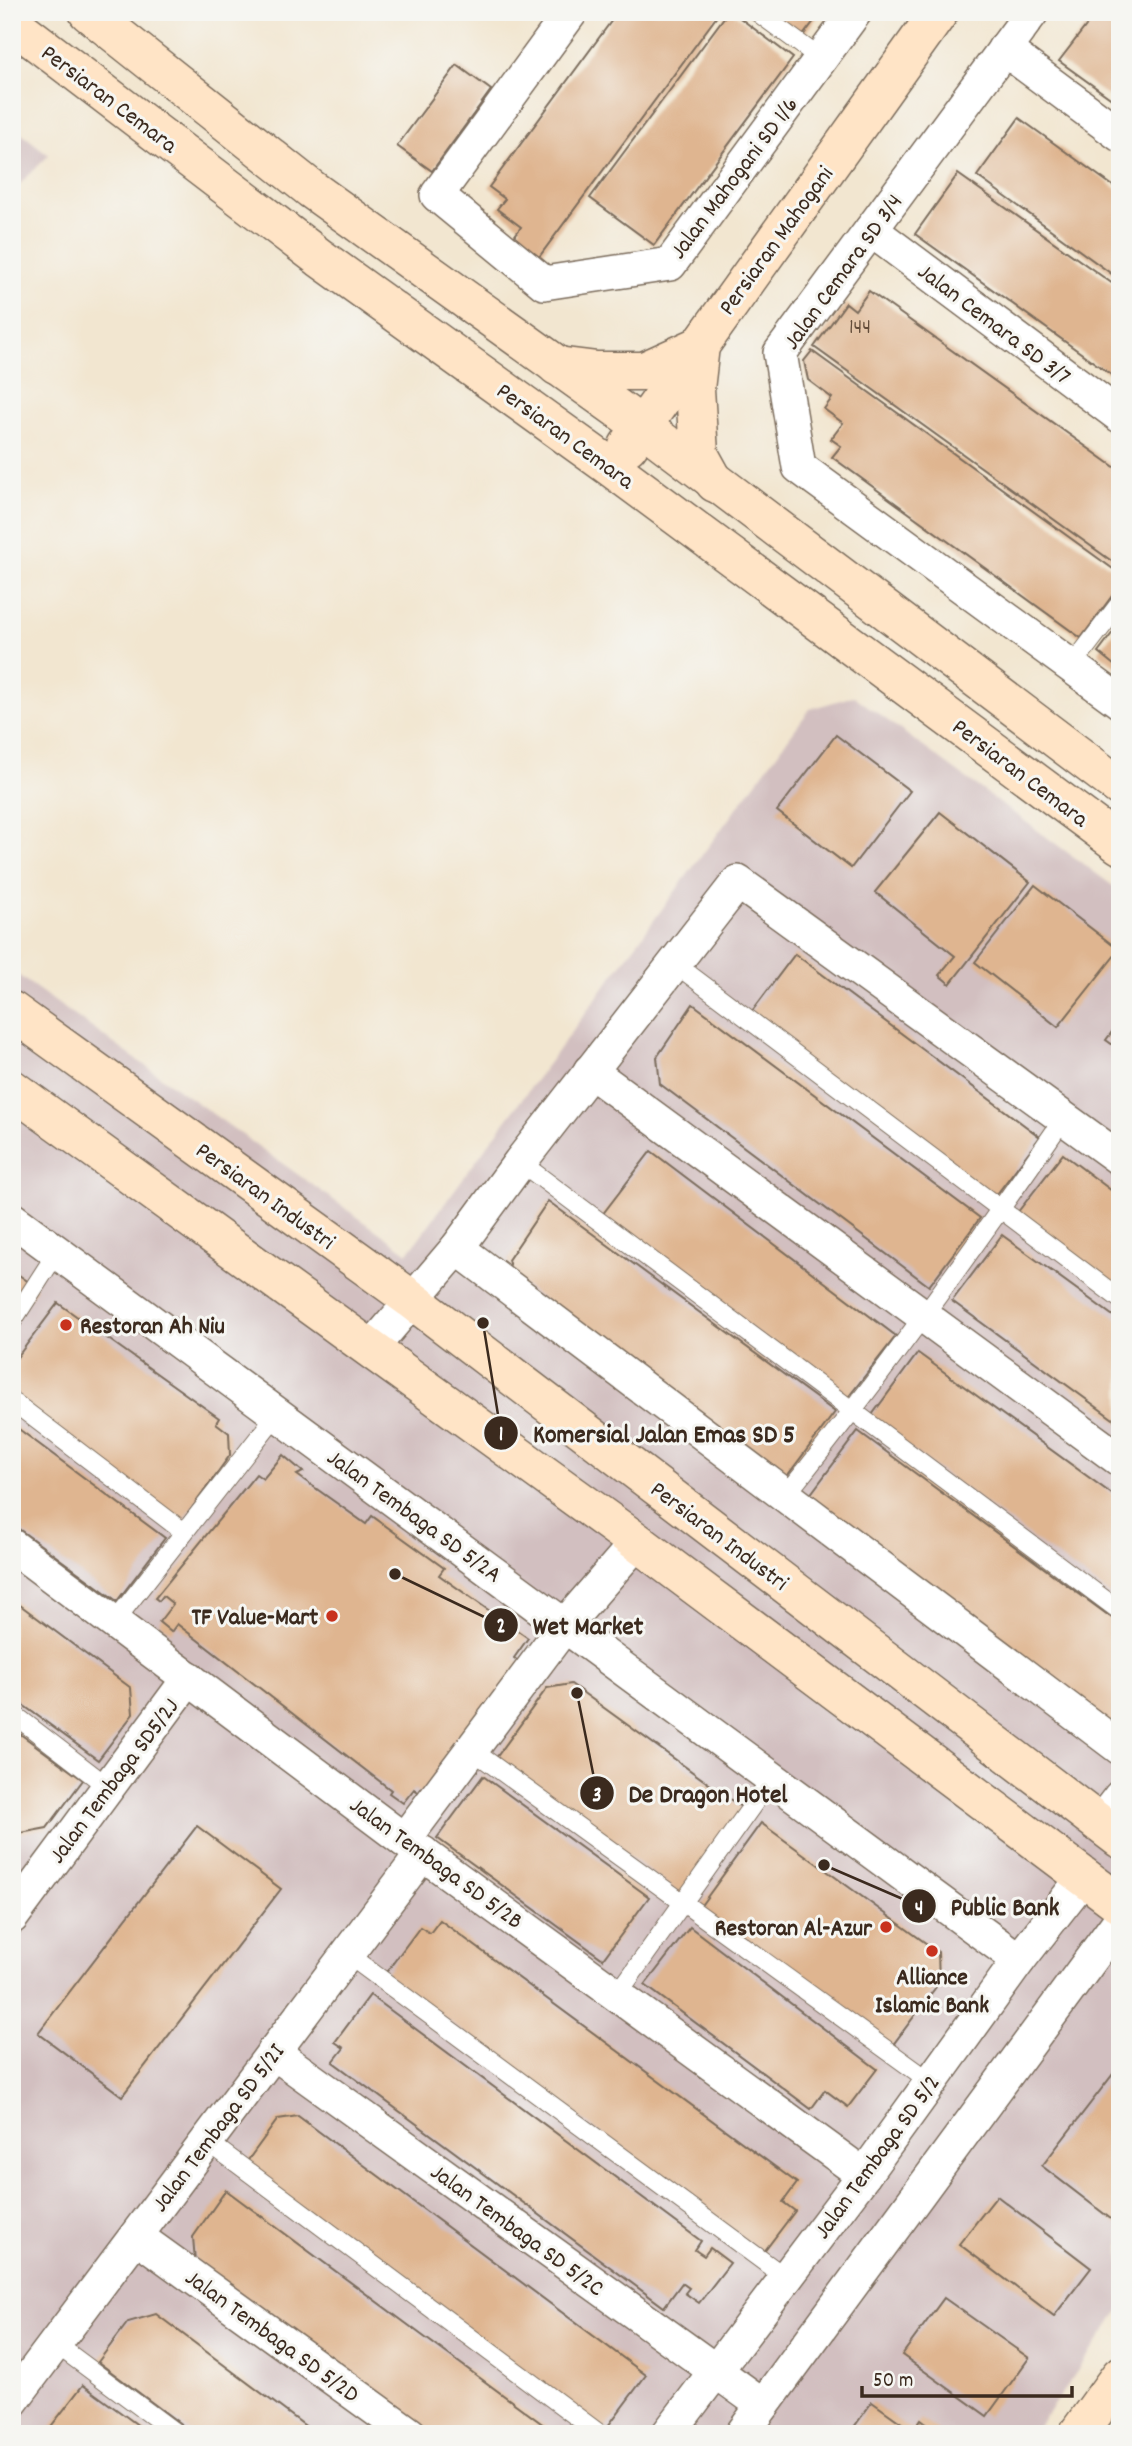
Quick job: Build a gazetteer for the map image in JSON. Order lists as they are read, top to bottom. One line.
{"streets":{"street":["Persiaran Cemara","Jalan Mahogani SD 1/6","Persiaran Mahogani","Jalan Cemara SD 3/4","Jalan Cemara SD 3/7","Persiaran Industri","Jalan Tembaga SD 5/2A","Jalan Tembaga SD5/2J","Jalan Tembaga SD 5/2B","Jalan Tembaga SD 5/2I","Jalan Tembaga SD 5/2","Jalan Tembaga SD 5/2C","Jalan Tembaga SD 5/2D"]},"crossings":[["Persiaran Cemara","Persiaran Mahogani"],["Jalan Cemara SD 3/4","Jalan Cemara SD 3/7"],["Jalan Tembaga SD 5/2A","Jalan Tembaga SD 5/2I"],["Jalan Tembaga SD 5/2A","Jalan Tembaga SD 5/2"],["Jalan Tembaga SD5/2J","Jalan Tembaga SD 5/2B"],["Jalan Tembaga SD 5/2B","Jalan Tembaga SD 5/2I"],["Jalan Tembaga SD 5/2B","Jalan Tembaga SD 5/2"],["Jalan Tembaga SD 5/2I","Jalan Tembaga SD 5/2C"],["Jalan Tembaga SD 5/2I","Jalan Tembaga SD 5/2D"],["Jalan Tembaga SD 5/2","Jalan Tembaga SD 5/2C"]],"places":["Komersial Jalan Emas SD 5","Restoran Ah Niu","Wet Market","TF Value-Mart","De Dragon Hotel","Public Bank","Restoran Al-Azur","Alliance Islamic Bank"],"house_numbers":["144"],"scale_bar":"50 m"}
